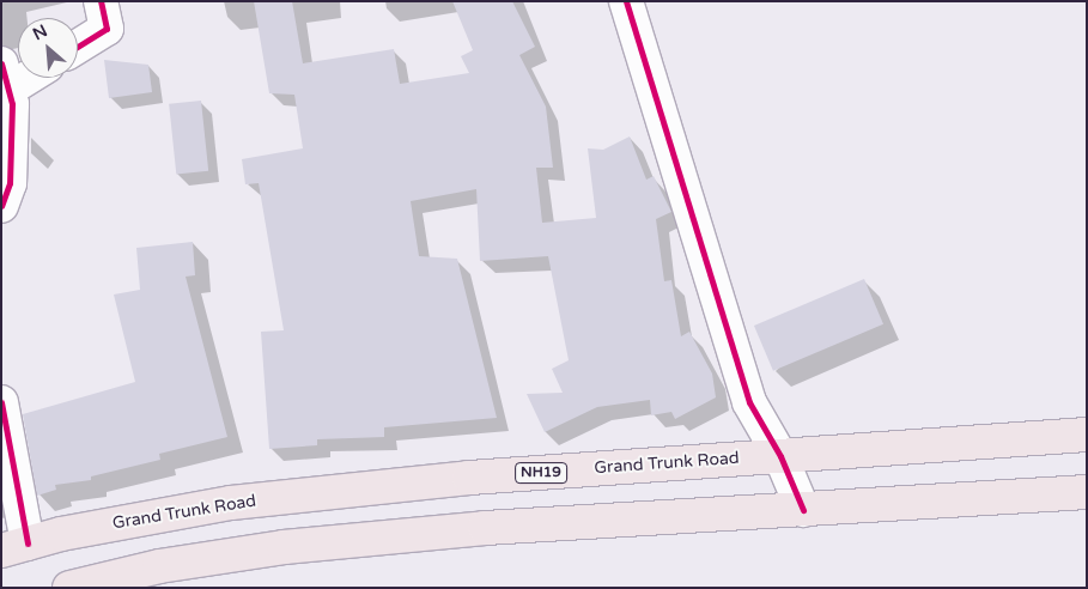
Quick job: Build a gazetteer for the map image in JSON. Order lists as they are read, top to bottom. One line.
{"streets":{"highway":["Grand Trunk Road","NH19"]},"north":"top left"}
